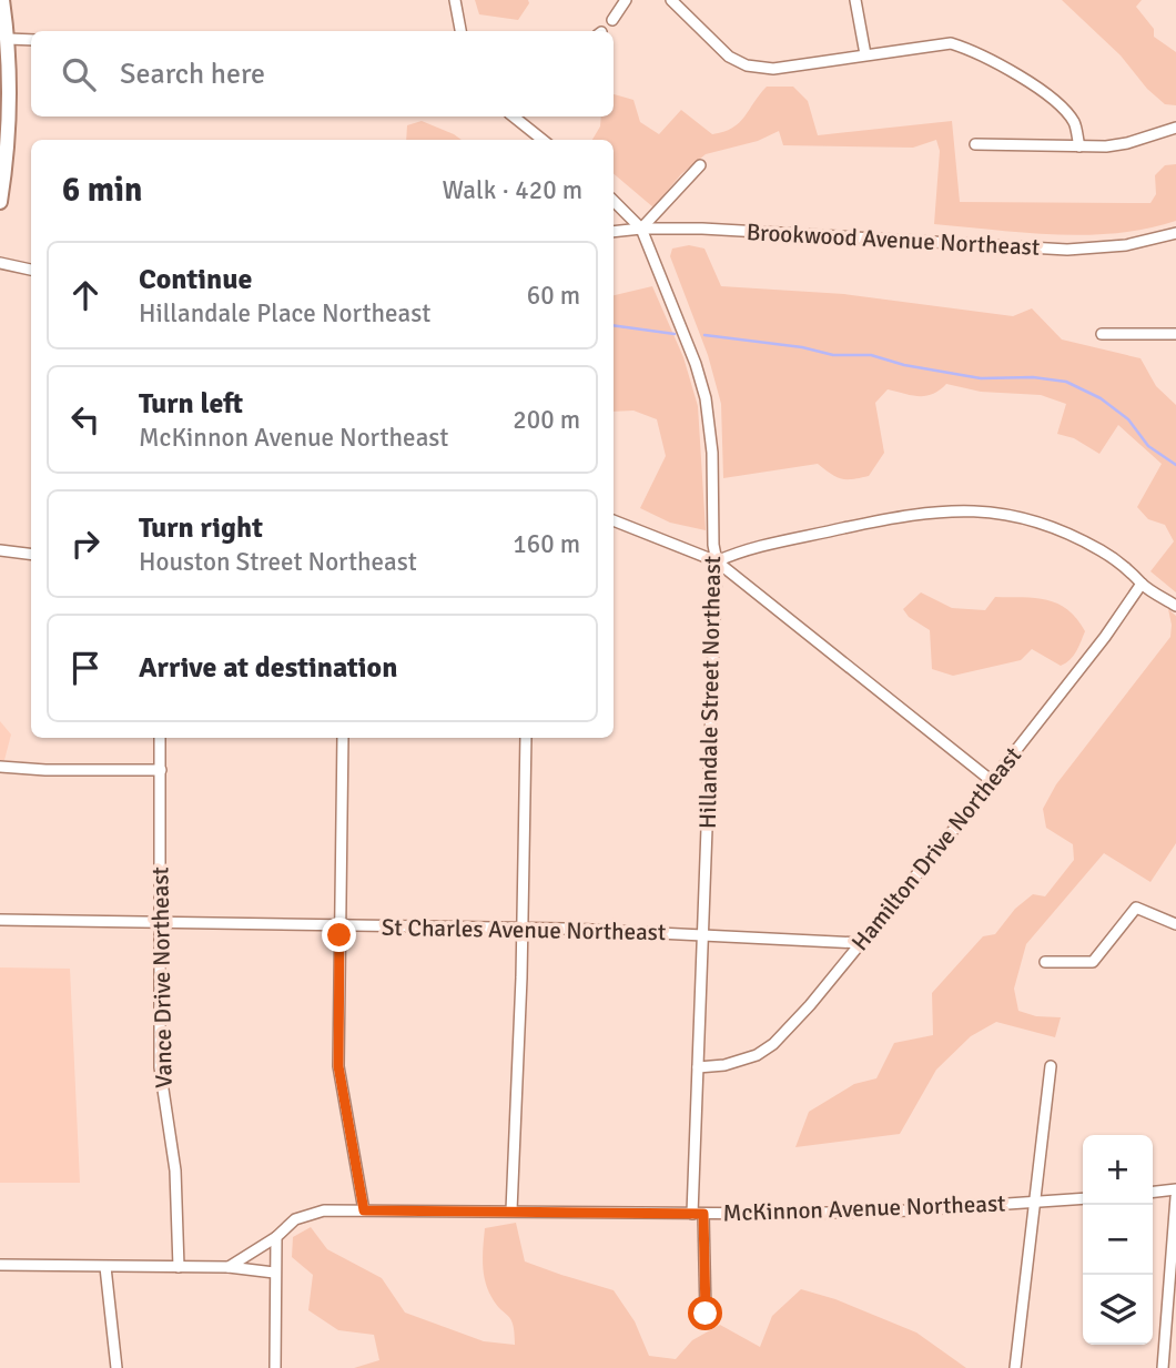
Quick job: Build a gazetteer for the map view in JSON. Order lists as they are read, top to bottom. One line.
{"streets":{"street":["Brookwood Avenue Northeast","Hillandale Street Northeast","Hamilton Drive Northeast","St Charles Avenue Northeast","Vance Drive Northeast","McKinnon Avenue Northeast"]},"crossings":[["Brookwood Avenue Northeast","Hillandale Street Northeast"],["Hillandale Street Northeast","Hamilton Drive Northeast"],["Hillandale Street Northeast","St Charles Avenue Northeast"],["Hillandale Street Northeast","McKinnon Avenue Northeast"],["Hamilton Drive Northeast","St Charles Avenue Northeast"],["St Charles Avenue Northeast","Vance Drive Northeast"]],"page":{"search":"Search here","heading":["6 min","Walk · 420 m"],"list":[["Continue","Hillandale Place Northeast","60 m"],["Turn left","McKinnon Avenue Northeast","200 m"],["Turn right","Houston Street Northeast","160 m"],"Arrive at destination"],"map_buttons":["+","−"]}}
